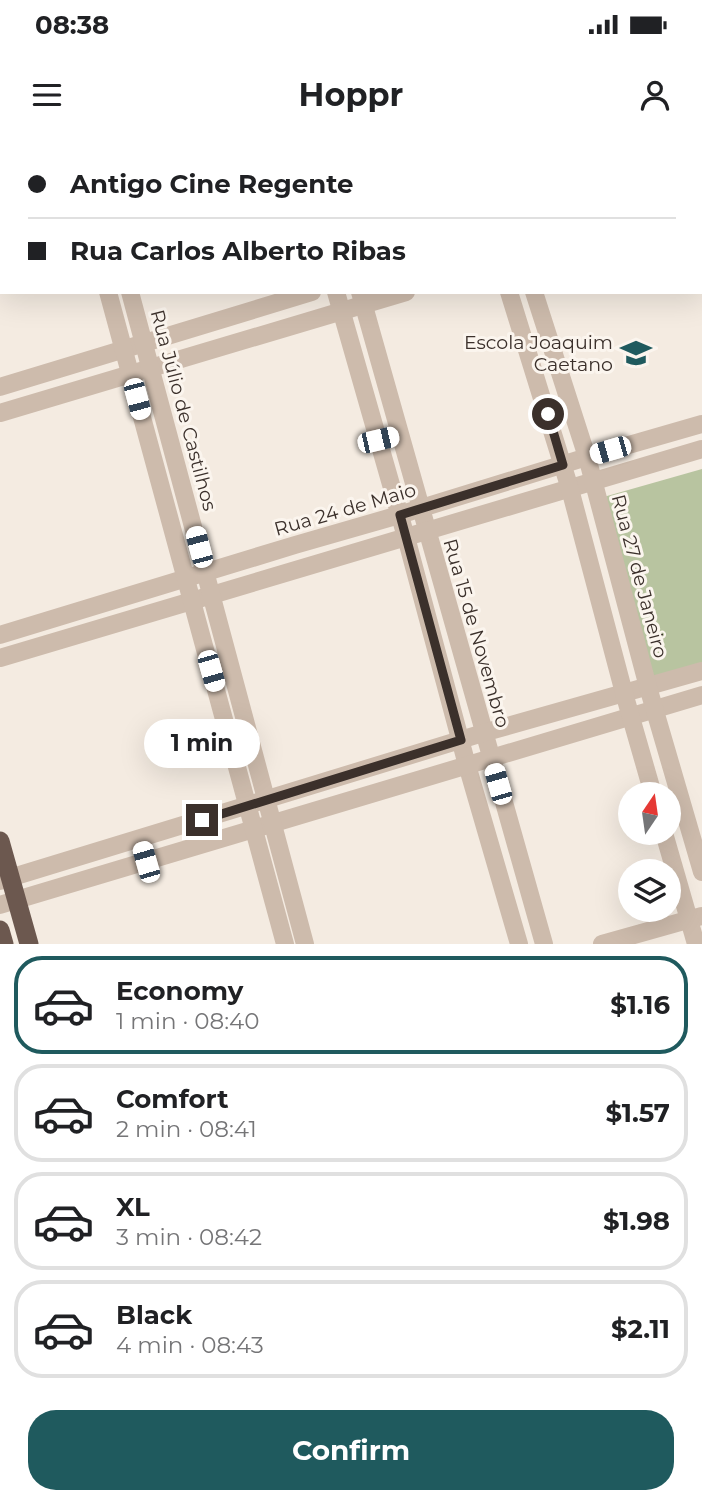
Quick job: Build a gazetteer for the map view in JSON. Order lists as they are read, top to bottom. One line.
{"streets":{"street":["Rua Júlio de Castilhos","Rua 24 de Maio","Rua 27 de Janeiro","Rua 15 de Novembro"]},"crossings":[["Rua Júlio de Castilhos","Rua 24 de Maio"],["Rua 24 de Maio","Rua 27 de Janeiro"],["Rua 24 de Maio","Rua 15 de Novembro"]],"places":{"school or university":["Escola Joaquim Caetano"]},"north":"top","page":{"status":"08:38","header":"Hoppr","banner":["Antigo Cine Regente","Rua Carlos Alberto Ribas"],"bubble":"1 min","list":[{"name":"Economy","note":"1 min · 08:40","value":"$1.16"},{"name":"Comfort","note":"2 min · 08:41","value":"$1.57"},{"name":"XL","note":"3 min · 08:42","value":"$1.98"},{"name":"Black","note":"4 min · 08:43","value":"$2.11"}],"buttons":"Confirm"}}
